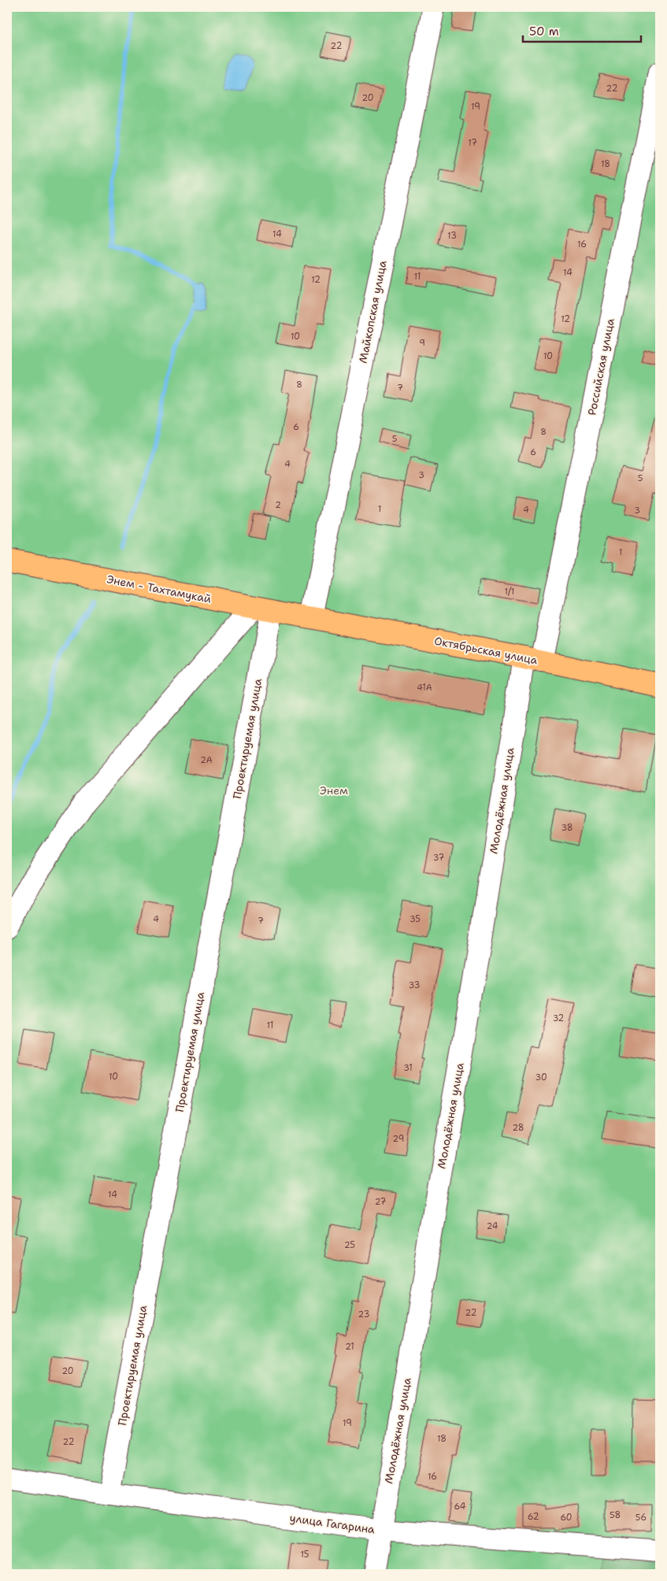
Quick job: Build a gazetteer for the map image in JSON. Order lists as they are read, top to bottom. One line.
{"streets":{"main road":["Энем - Тахтамукай","Октябрьская улица"],"street":["Майкопская улица","Российская улица","Проектируемая улица","Молодёжная улица","улица Гагарина"]},"crossings":[["Майкопская улица","Энем - Тахтамукай"],["Майкопская улица","Октябрьская улица"],["Российская улица","Октябрьская улица"],["Российская улица","Молодёжная улица"],["Энем - Тахтамукай","Октябрьская улица"],["Энем - Тахтамукай","Проектируемая улица"],["Октябрьская улица","Молодёжная улица"],["Проектируемая улица","улица Гагарина"],["Молодёжная улица","улица Гагарина"]],"parks":["Энем"],"house_numbers":["22","22","20","19","17","18","14","13","16","14","11","12","12","10","9","10","8","7","6","8","5","6","4","3","5","2","1","4","3","1","1/1","41А","2А","38","37","4","35","7","33","32","11","31","10","30","28","29","14","27","24","25","22","23","21","20","19","18","22","16","64","58","62","60","56","15"],"scale_bar":"50 m"}
